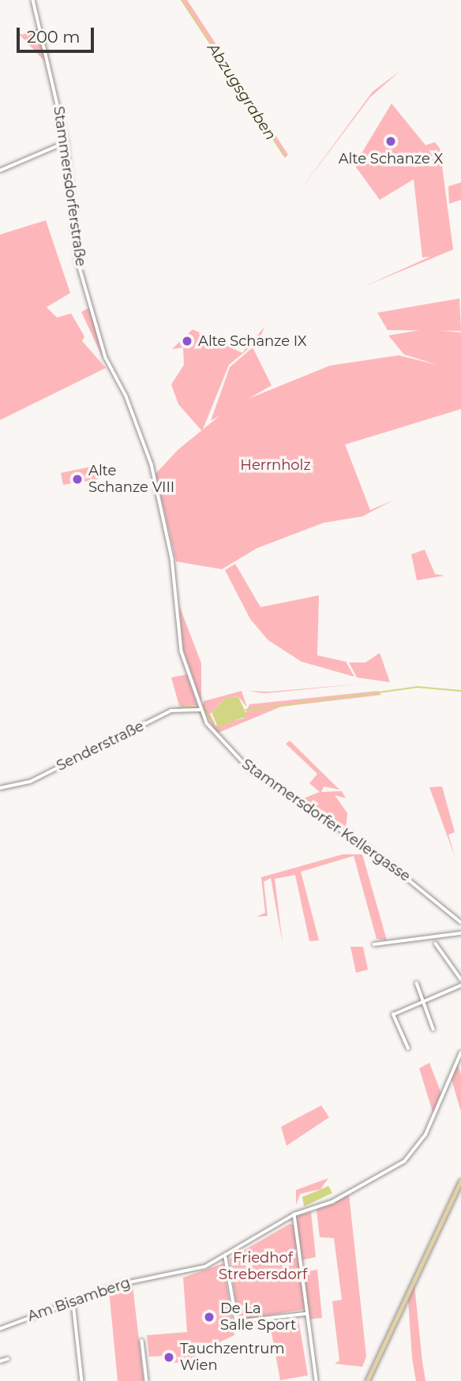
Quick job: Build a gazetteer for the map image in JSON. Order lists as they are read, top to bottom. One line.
{"streets":{"street":["Stammersdorferstraße","Senderstraße","Stammersdorfer Kellergasse","Am Bisamberg"]},"crossings":[["Stammersdorferstraße","Stammersdorfer Kellergasse"],["Senderstraße","Stammersdorfer Kellergasse"]],"water":["Abzugsgraben"],"parks":["Herrnholz","Friedhof Strebersdorf"],"places":["Alte Schanze X","Alte Schanze IX","Alte Schanze VIII","De La Salle Sport","Tauchzentrum Wien"],"scale_bar":"200 m"}
